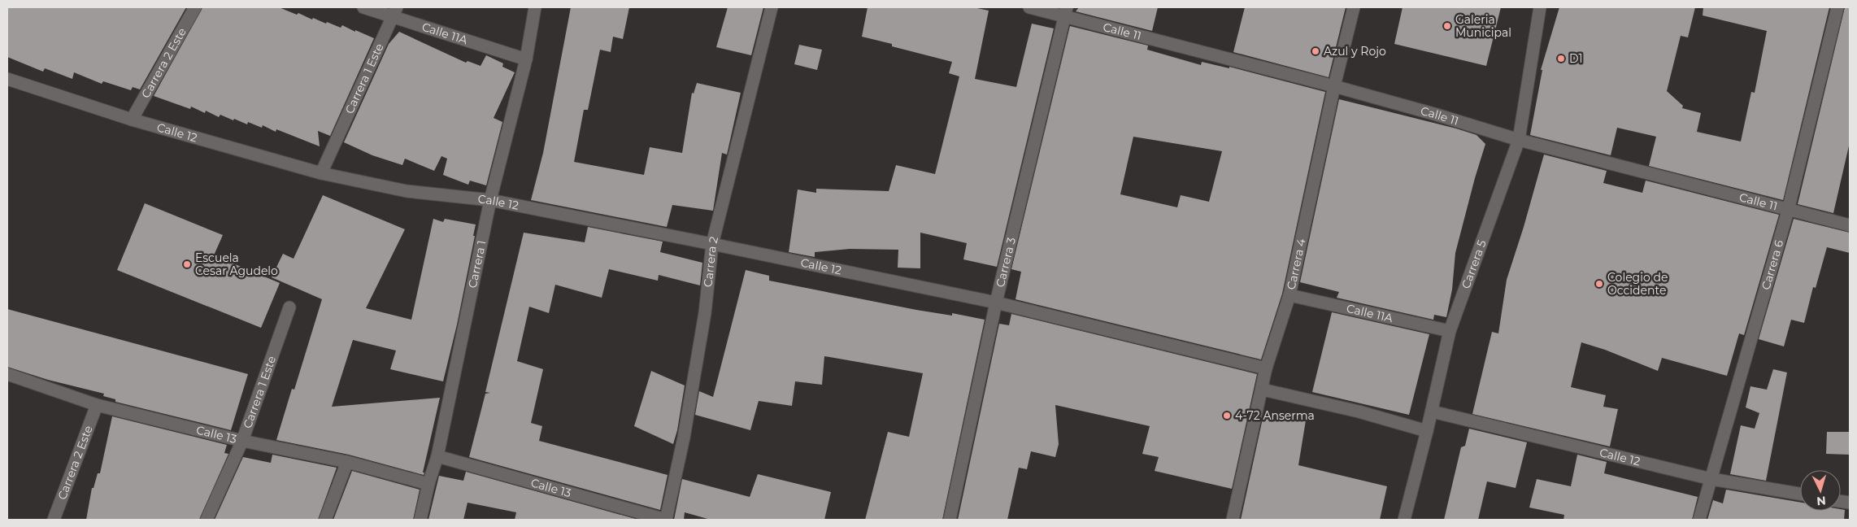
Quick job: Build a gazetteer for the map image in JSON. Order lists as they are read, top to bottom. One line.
{"streets":{"street":["Calle 11","Calle 11A","Carrera 2 Este","Carrera 1 Este","Calle 12","Carrera 2","Carrera 3","Carrera 1","Carrera 5","Carrera 4","Carrera 6","Calle 13"]},"crossings":[["Calle 11","Carrera 3"],["Calle 11","Carrera 5"],["Calle 11","Carrera 4"],["Calle 11","Carrera 6"],["Calle 11A","Carrera 1 Este"],["Calle 11A","Carrera 1"],["Calle 11A","Carrera 5"],["Calle 11A","Carrera 4"],["Carrera 2 Este","Calle 12"],["Carrera 2 Este","Calle 13"],["Carrera 1 Este","Calle 12"],["Carrera 1 Este","Calle 13"],["Calle 12","Carrera 2"],["Calle 12","Carrera 3"],["Calle 12","Carrera 1"],["Calle 12","Carrera 5"],["Calle 12","Carrera 4"],["Calle 12","Carrera 6"],["Carrera 2","Calle 13"],["Carrera 1","Calle 13"]],"places":["Galeria Municipal","Azul y Rojo","D1","Escuela Cesar Agudelo","Colegio de Occidente","4-72 Anserma"],"north":"bottom"}
